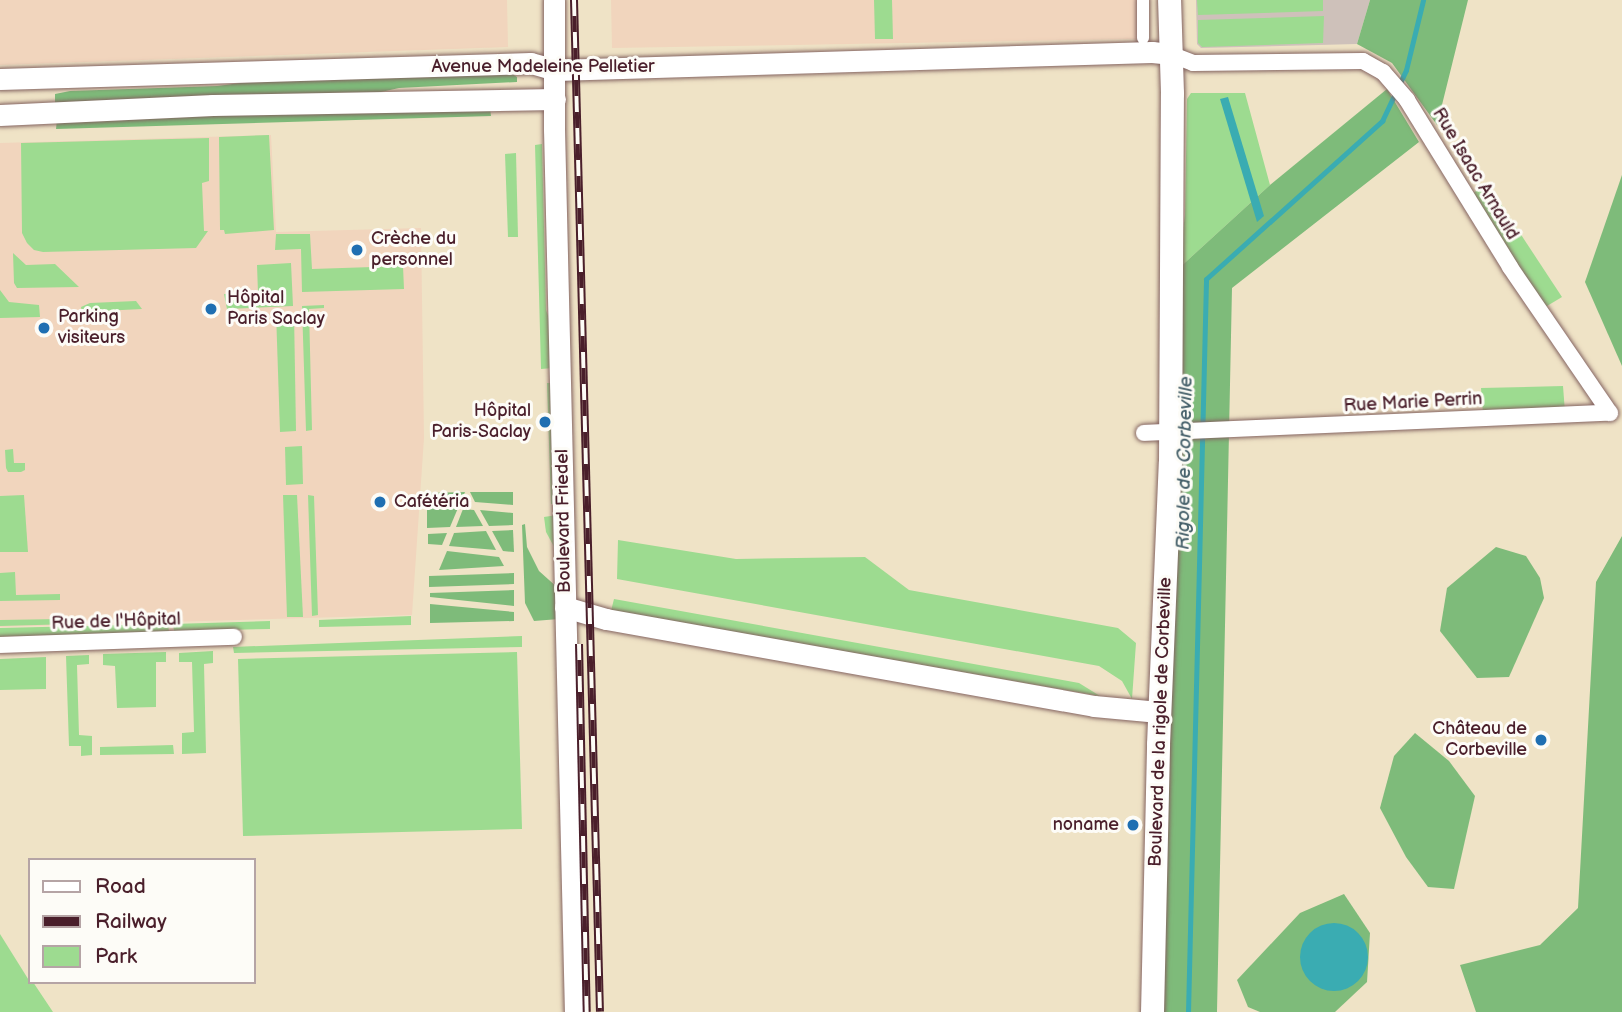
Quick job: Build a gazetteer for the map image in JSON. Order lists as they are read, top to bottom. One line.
{"streets":{"main road":["Boulevard de la rigole de Corbeville"],"street":["Avenue Madeleine Pelletier","Rue Isaac Arnauld","Rue Marie Perrin","Boulevard Friedel","Rue de l'Hôpital"]},"crossings":[["Avenue Madeleine Pelletier","Rue Isaac Arnauld"],["Avenue Madeleine Pelletier","Boulevard Friedel"],["Avenue Madeleine Pelletier","Boulevard de la rigole de Corbeville"],["Rue Isaac Arnauld","Rue Marie Perrin"],["Rue Isaac Arnauld","Boulevard de la rigole de Corbeville"],["Rue Marie Perrin","Boulevard de la rigole de Corbeville"]],"water":["Rigole de Corbeville"],"places":["Crèche du personnel","Hôpital Paris Saclay","Parking visiteurs","Hôpital Paris-Saclay","Cafétéria","Château de Corbeville","noname"],"legend":["Road","Railway","Park"]}
